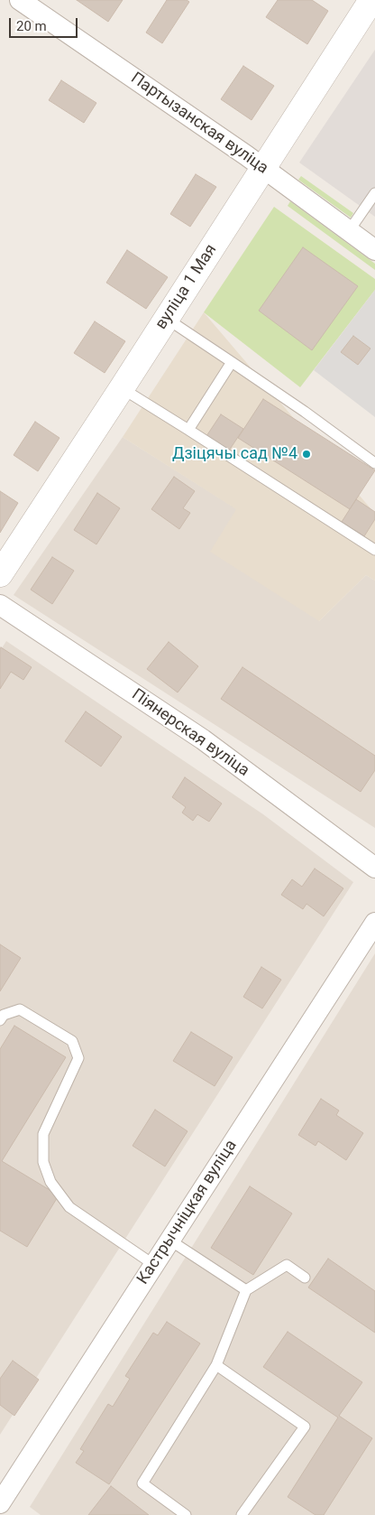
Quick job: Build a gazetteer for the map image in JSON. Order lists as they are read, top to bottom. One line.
{"streets":{"street":["Партызанская вуліца","вуліца 1 Мая","Піянерская вуліца","Кастрычніцкая вуліца"]},"crossings":[["Партызанская вуліца","вуліца 1 Мая"]],"places":["Дзіцячы сад №4"],"scale_bar":"20 m"}
